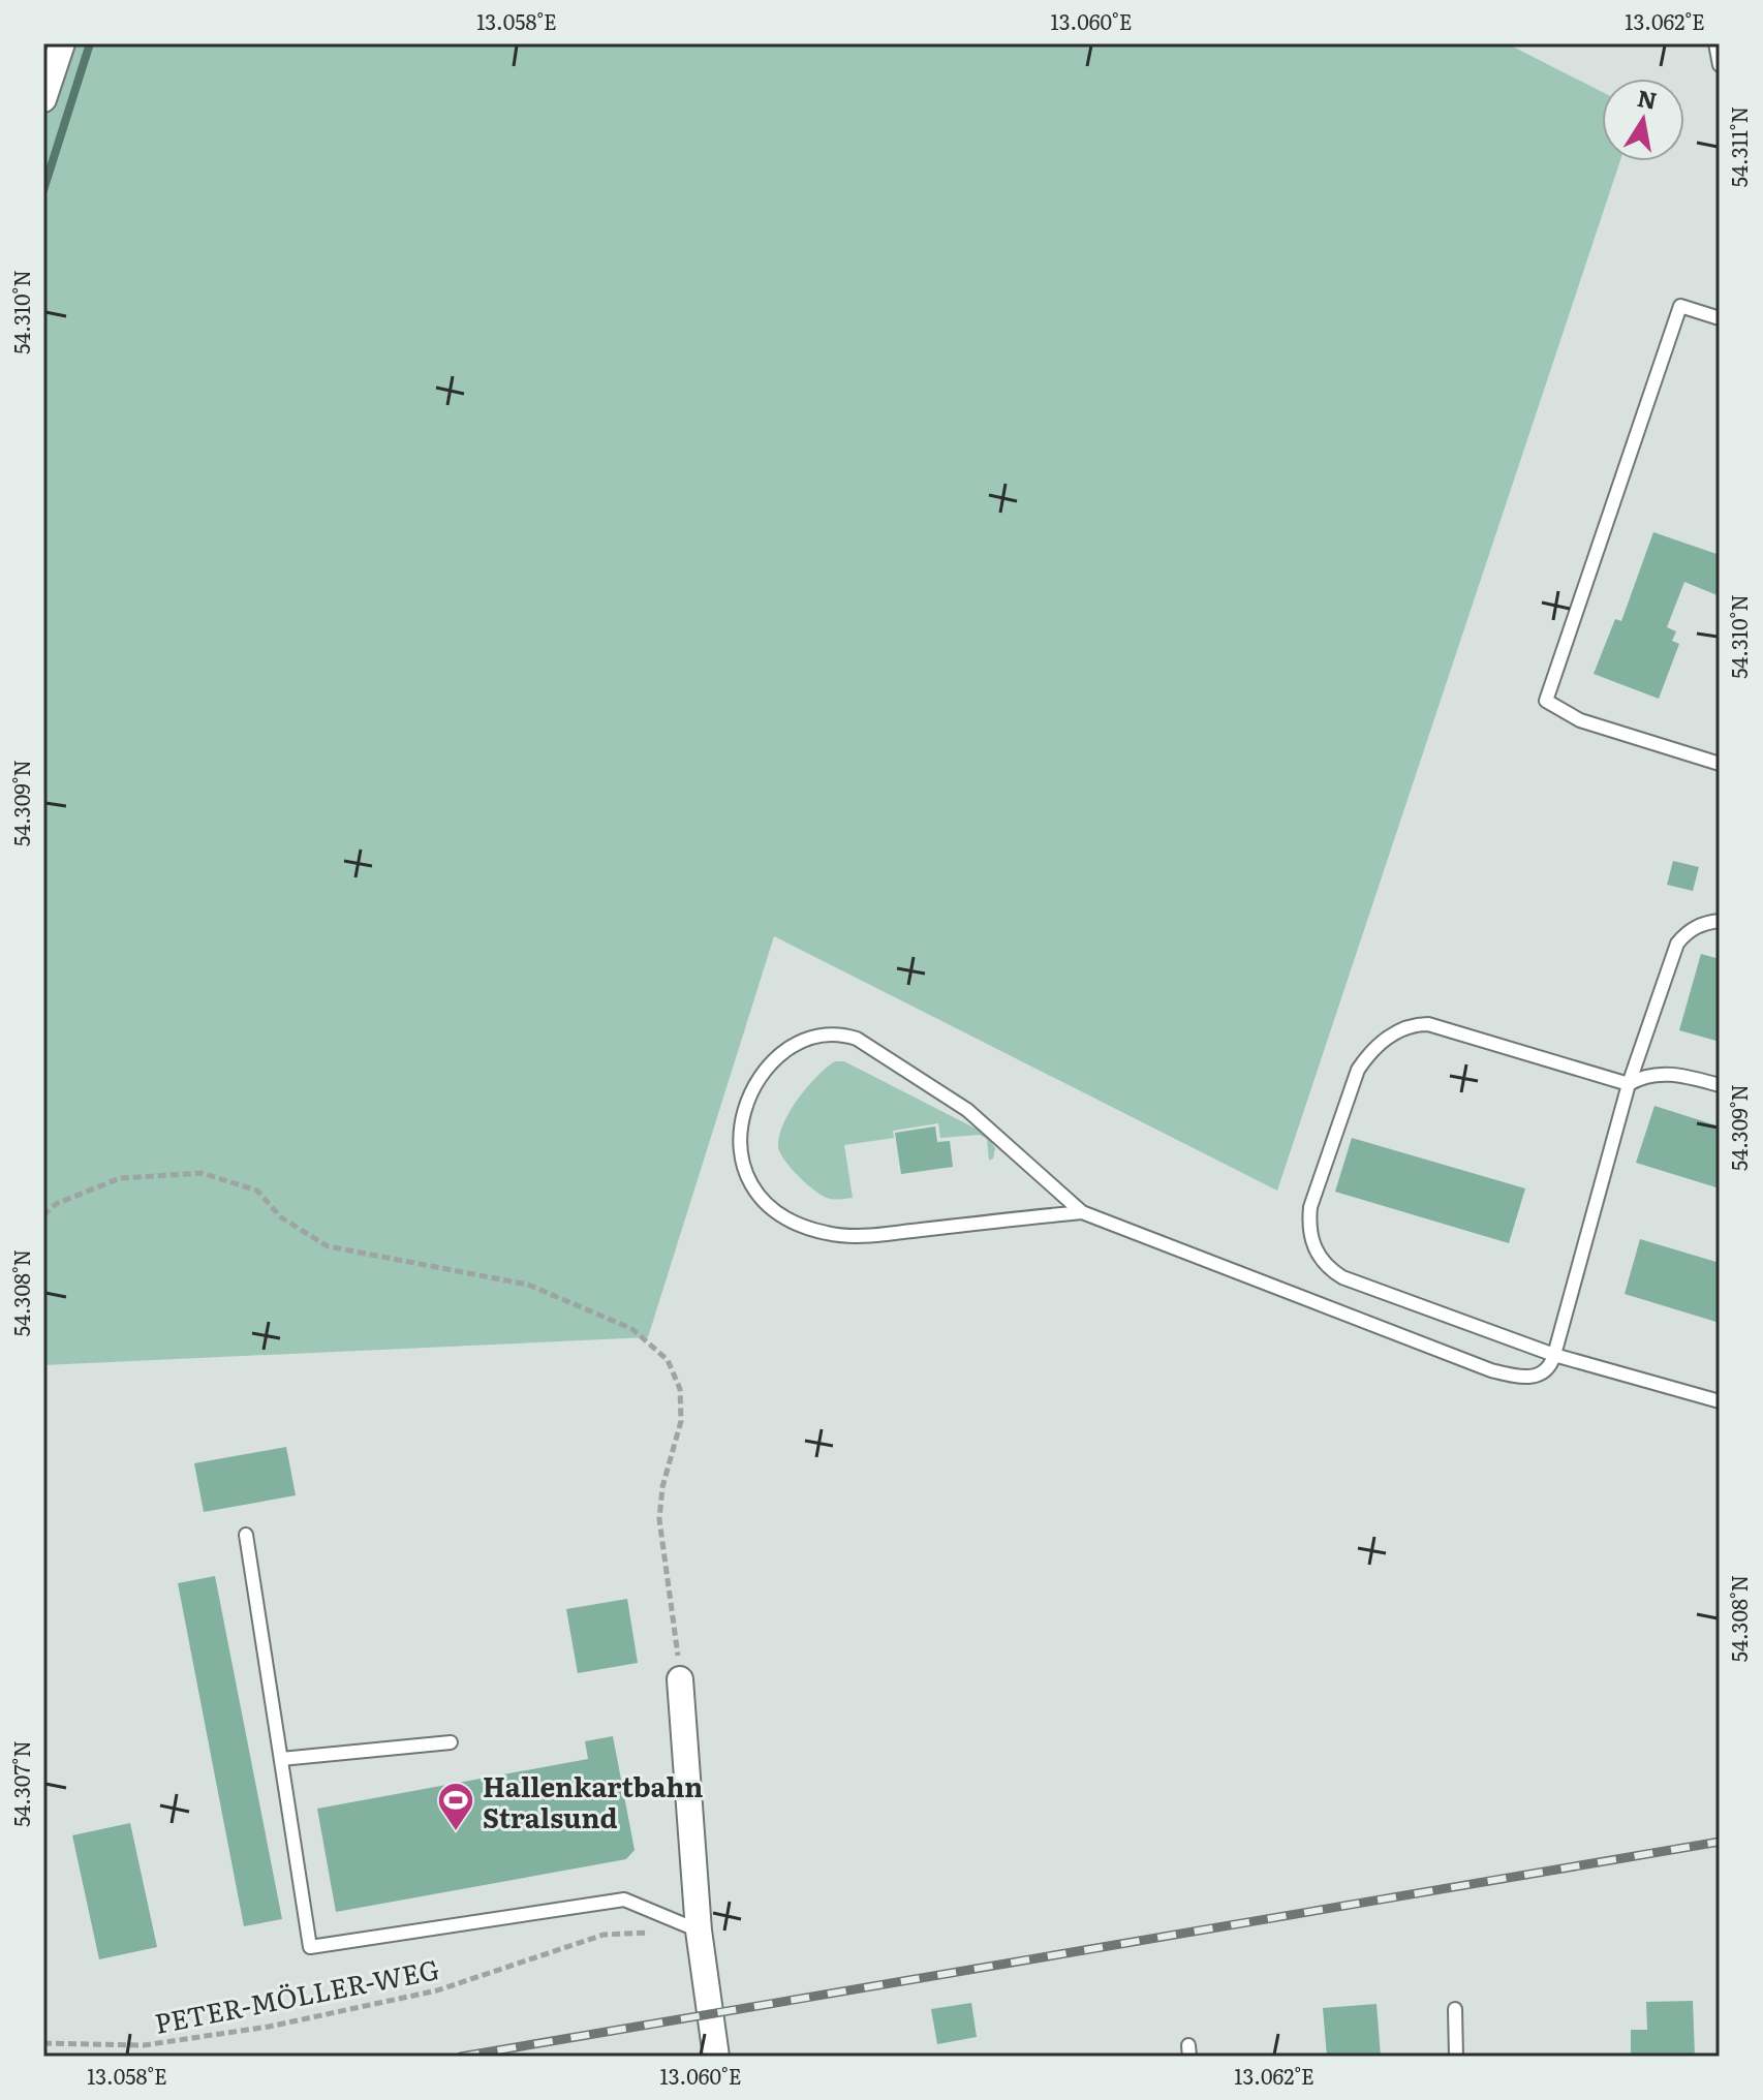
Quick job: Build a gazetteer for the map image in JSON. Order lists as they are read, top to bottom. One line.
{"streets":{"path":["PETER-MÖLLER-WEG"]},"places":{"sports":["Hallenkartbahn Stralsund"]},"north":"top","coordinates":["13.058°E","13.060°E","13.062°E","54.311°N","54.310°N","54.309°N","54.308°N","54.307°N"]}
